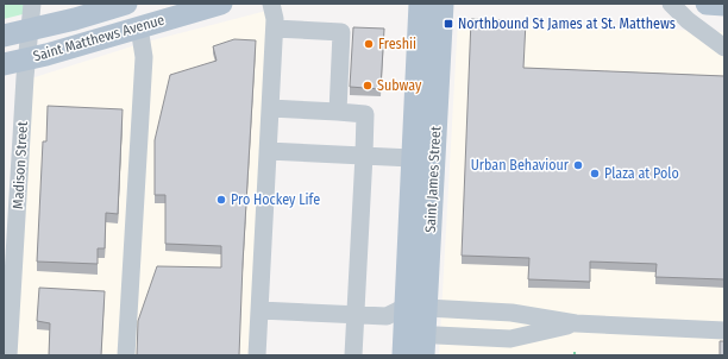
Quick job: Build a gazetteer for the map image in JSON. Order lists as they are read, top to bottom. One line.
{"streets":{"main road":["Saint Matthews Avenue","Saint James Street"],"street":["Madison Street"]},"crossings":[["Saint Matthews Avenue","Madison Street"]],"places":{"transit":["Northbound St James at St. Matthews"],"other":["Freshii","Subway","Urban Behaviour","Plaza at Polo","Pro Hockey Life"]}}
